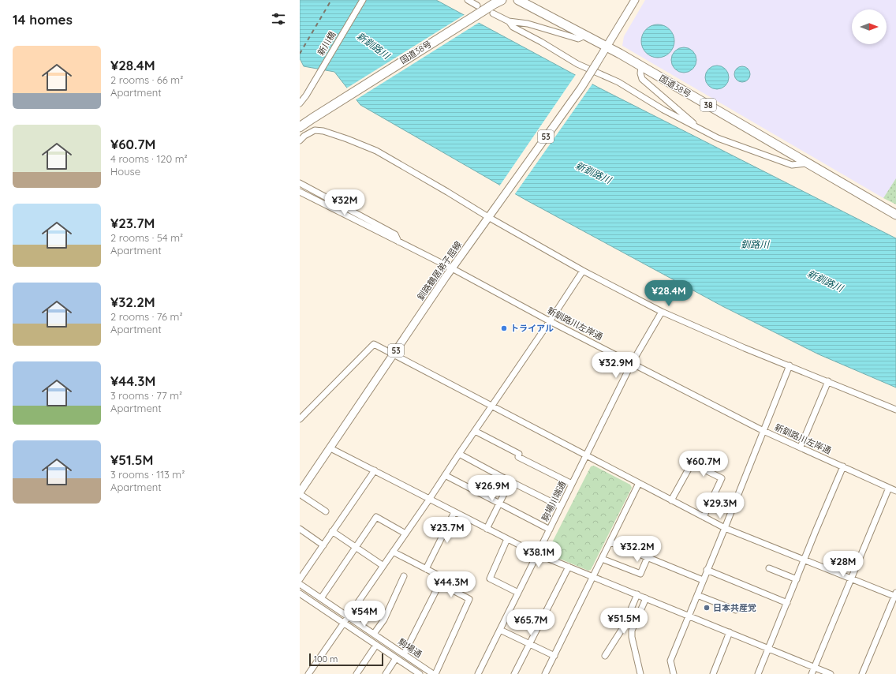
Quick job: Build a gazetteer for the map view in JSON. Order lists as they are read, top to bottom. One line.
{"streets":{"highway":["国道38号","38"],"main road":["53","釧路鶴居弟子屈線"],"street":["新川橋","新釧路川左岸通","駒場川端通","駒場通"]},"crossings":[["国道38号","53"],["国道38号","釧路鶴居弟子屈線"],["53","釧路鶴居弟子屈線"],["釧路鶴居弟子屈線","新釧路川左岸通"],["新釧路川左岸通","駒場川端通"]],"water":["新釧路川","釧路川"],"places":["トライアル","日本共産党"],"scale_bar":"100 m","north":"right","page":{"heading":"14 homes","list":[{"name":"¥28.4M","note":"2 rooms · 66 m² · Apartment"},{"name":"¥60.7M","note":"4 rooms · 120 m² · House"},{"name":"¥23.7M","note":"2 rooms · 54 m² · Apartment"},{"name":"¥32.2M","note":"2 rooms · 76 m² · Apartment"},{"name":"¥44.3M","note":"3 rooms · 77 m² · Apartment"},{"name":"¥51.5M","note":"3 rooms · 113 m² · Apartment"}],"price":["¥32M","¥28.4M","¥32.9M","¥60.7M","¥26.9M","¥29.3M","¥23.7M","¥32.2M","¥38.1M","¥28M","¥44.3M","¥54M","¥51.5M","¥65.7M"],"scale":"100 m"}}
